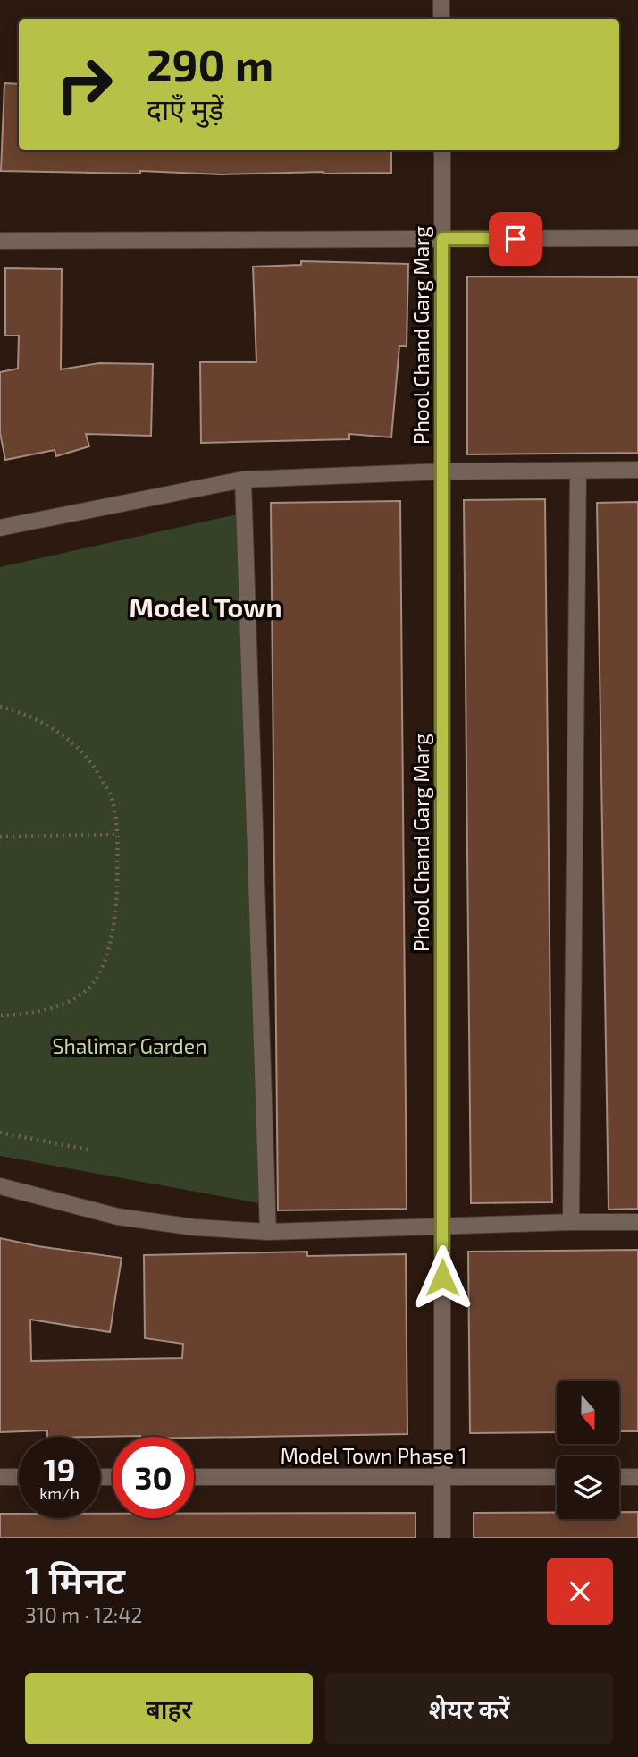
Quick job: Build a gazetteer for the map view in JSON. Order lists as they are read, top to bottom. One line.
{"streets":{"street":["Phool Chand Garg Marg","Model Town Phase 1"]},"crossings":[["Phool Chand Garg Marg","Model Town Phase 1"]],"districts":["Model Town"],"parks":["Shalimar Garden"],"north":"bottom","page":{"turn":["290 m","दाएँ मुड़ें"],"speed":"19 km/h","limit":"30","heading":["1 मिनट","310 m · 12:42"],"buttons":["बाहर","शेयर करें"]}}
